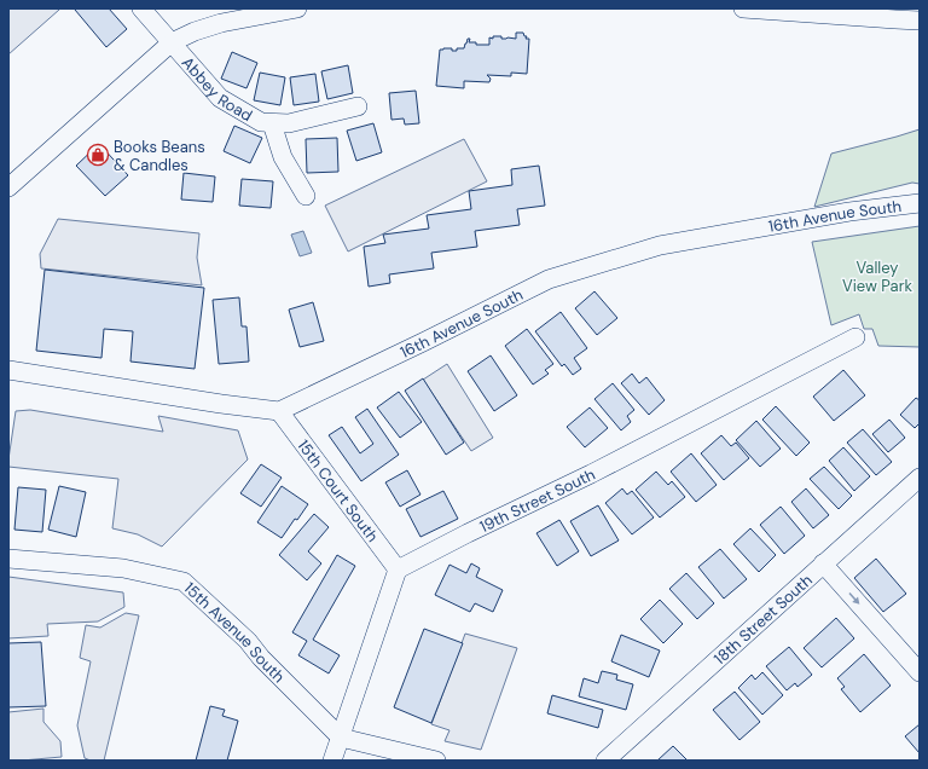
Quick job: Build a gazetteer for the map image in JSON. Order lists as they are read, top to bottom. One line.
{"streets":{"street":["Abbey Road","16th Avenue South","15th Court South","19th Street South","18th Street South","15th Avenue South"]},"crossings":[["16th Avenue South","15th Court South"],["15th Court South","19th Street South"]],"parks":["Valley View Park"],"places":{"shop":["Books Beans & Candles"]}}
